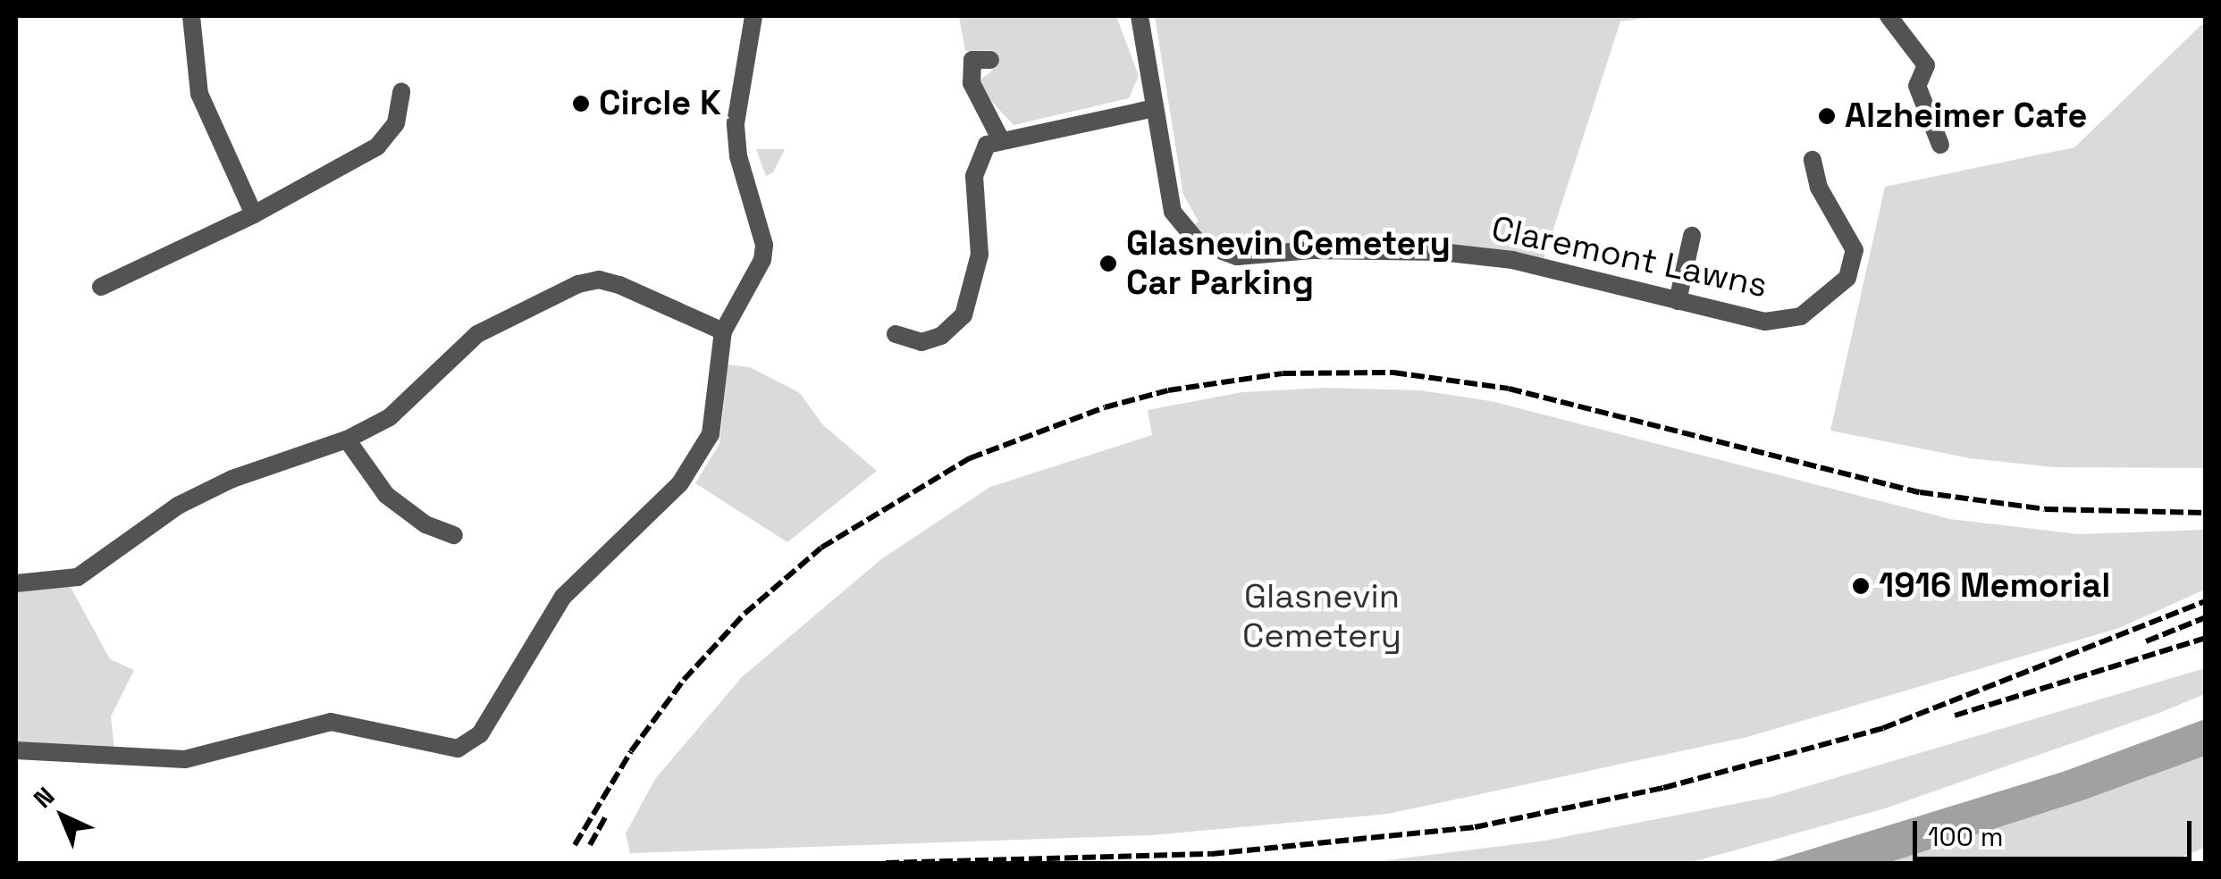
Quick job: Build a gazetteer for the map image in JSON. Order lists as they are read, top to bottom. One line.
{"streets":{"street":["Claremont Lawns"]},"parks":["Glasnevin Cemetery"],"places":["Circle K","Alzheimer Cafe","Glasnevin Cemetery Car Parking","1916 Memorial"],"scale_bar":"100 m","north":"top left"}
